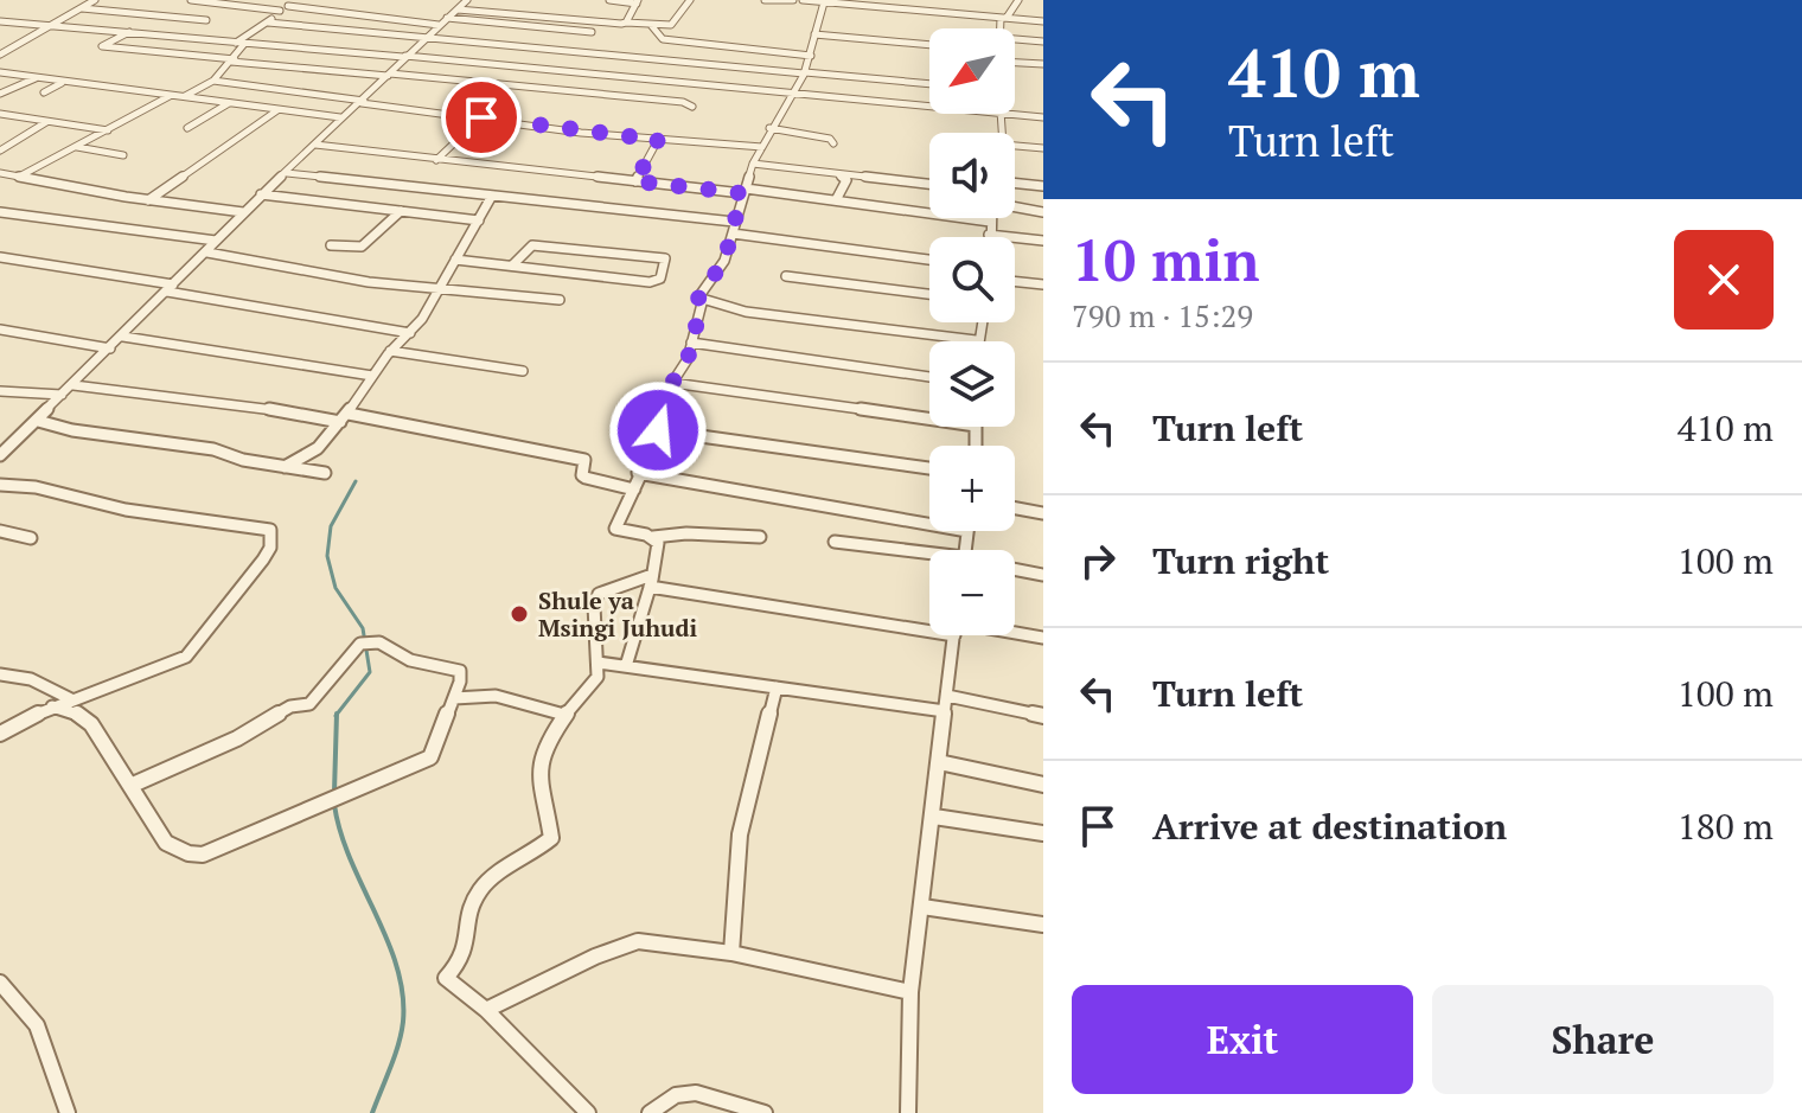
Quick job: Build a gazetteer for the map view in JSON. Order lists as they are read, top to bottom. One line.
{"places":["Shule ya Msingi Juhudi"],"north":"bottom left","page":{"turn":["410 m","Turn left"],"map_buttons":["+","−"],"heading":["10 min","790 m · 15:29"],"list":[{"name":"Turn left","value":"410 m"},{"name":"Turn right","value":"100 m"},{"name":"Turn left","value":"100 m"},{"name":"Arrive at destination","value":"180 m"}],"buttons":["Exit","Share"]}}
